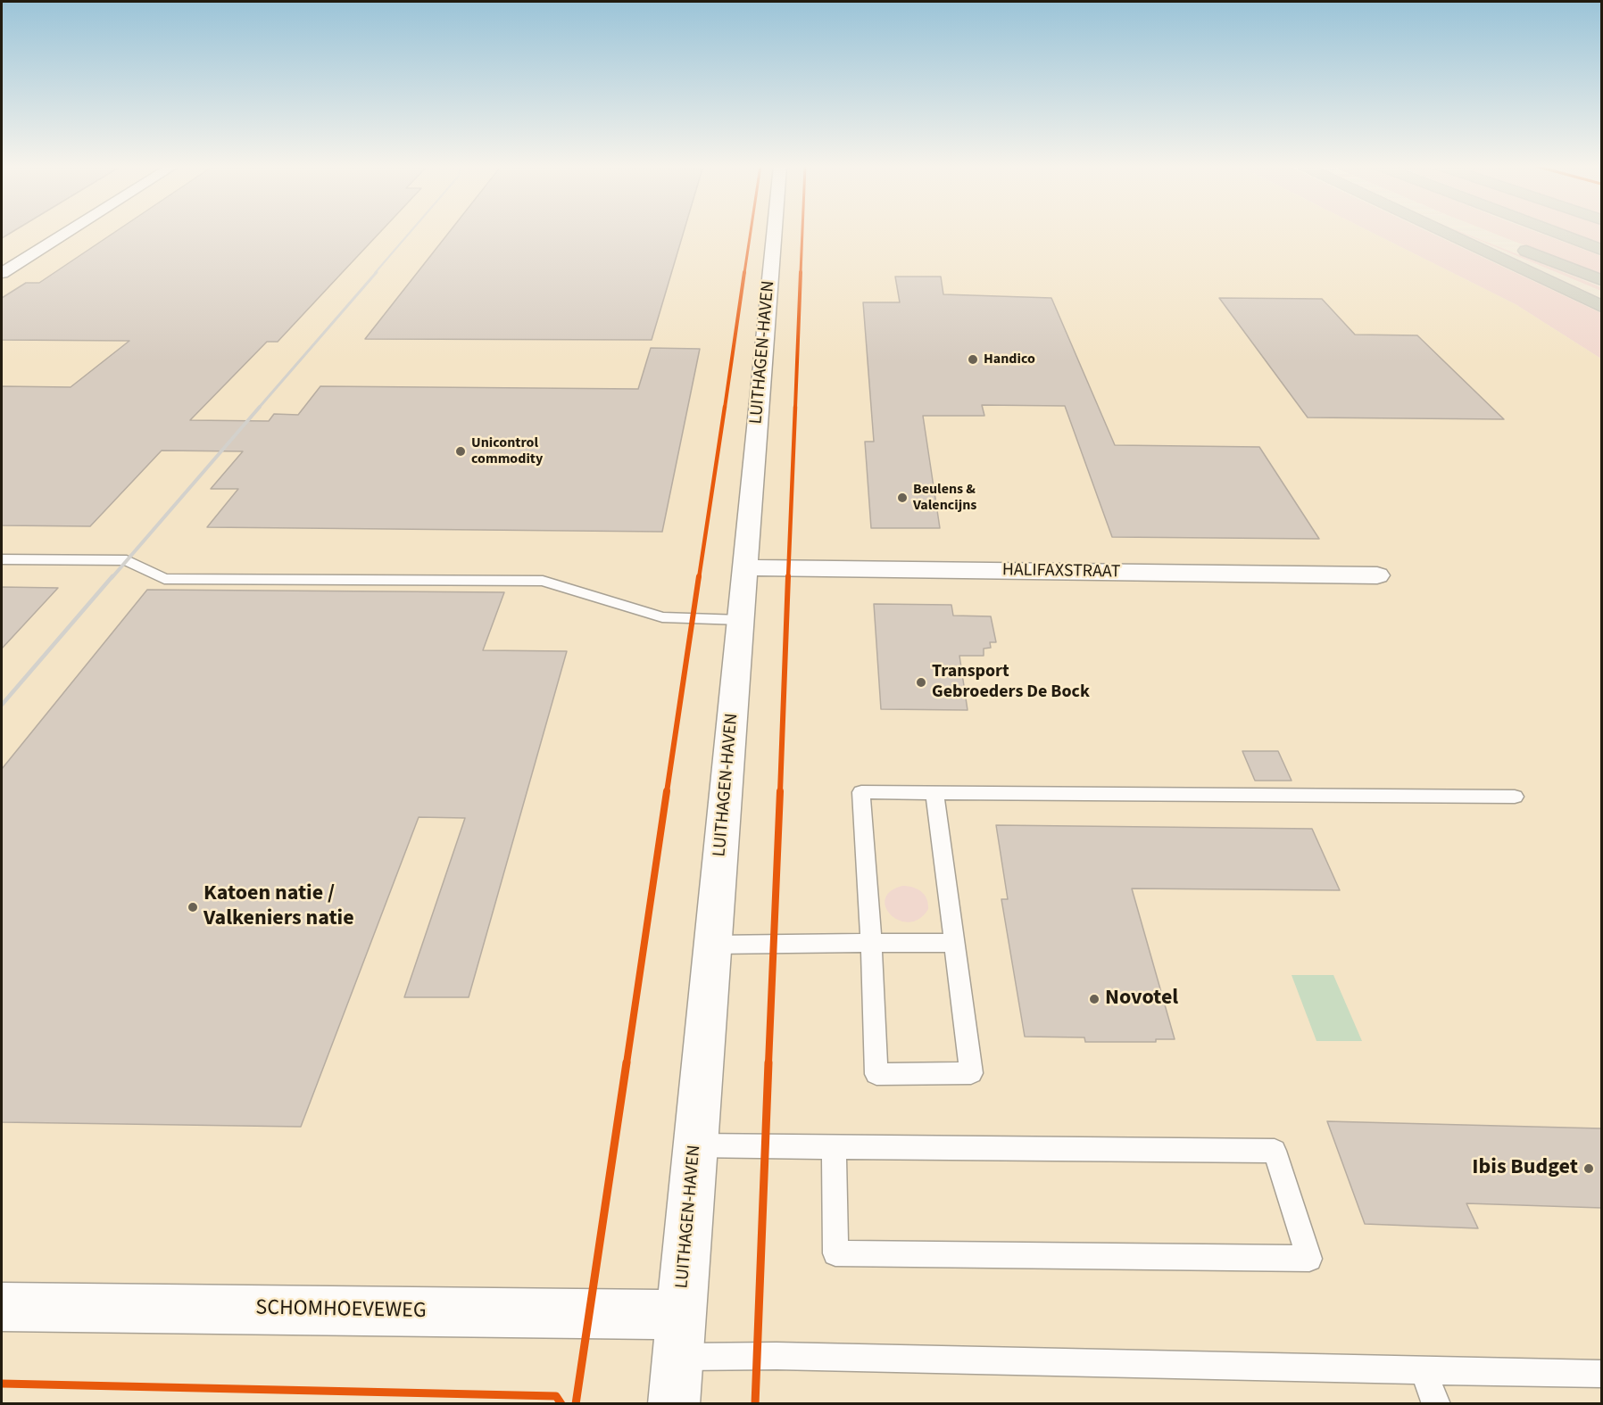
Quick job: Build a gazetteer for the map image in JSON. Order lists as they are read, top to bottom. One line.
{"streets":{"street":["LUITHAGEN-HAVEN","HALIFAXSTRAAT","SCHOMHOEVEWEG"]},"crossings":[["LUITHAGEN-HAVEN","HALIFAXSTRAAT"],["LUITHAGEN-HAVEN","SCHOMHOEVEWEG"]],"places":["Handico","Unicontrol commodity","Beulens & Valencijns","Transport Gebroeders De Bock","Katoen natie / Valkeniers natie","Novotel","Ibis Budget"]}
